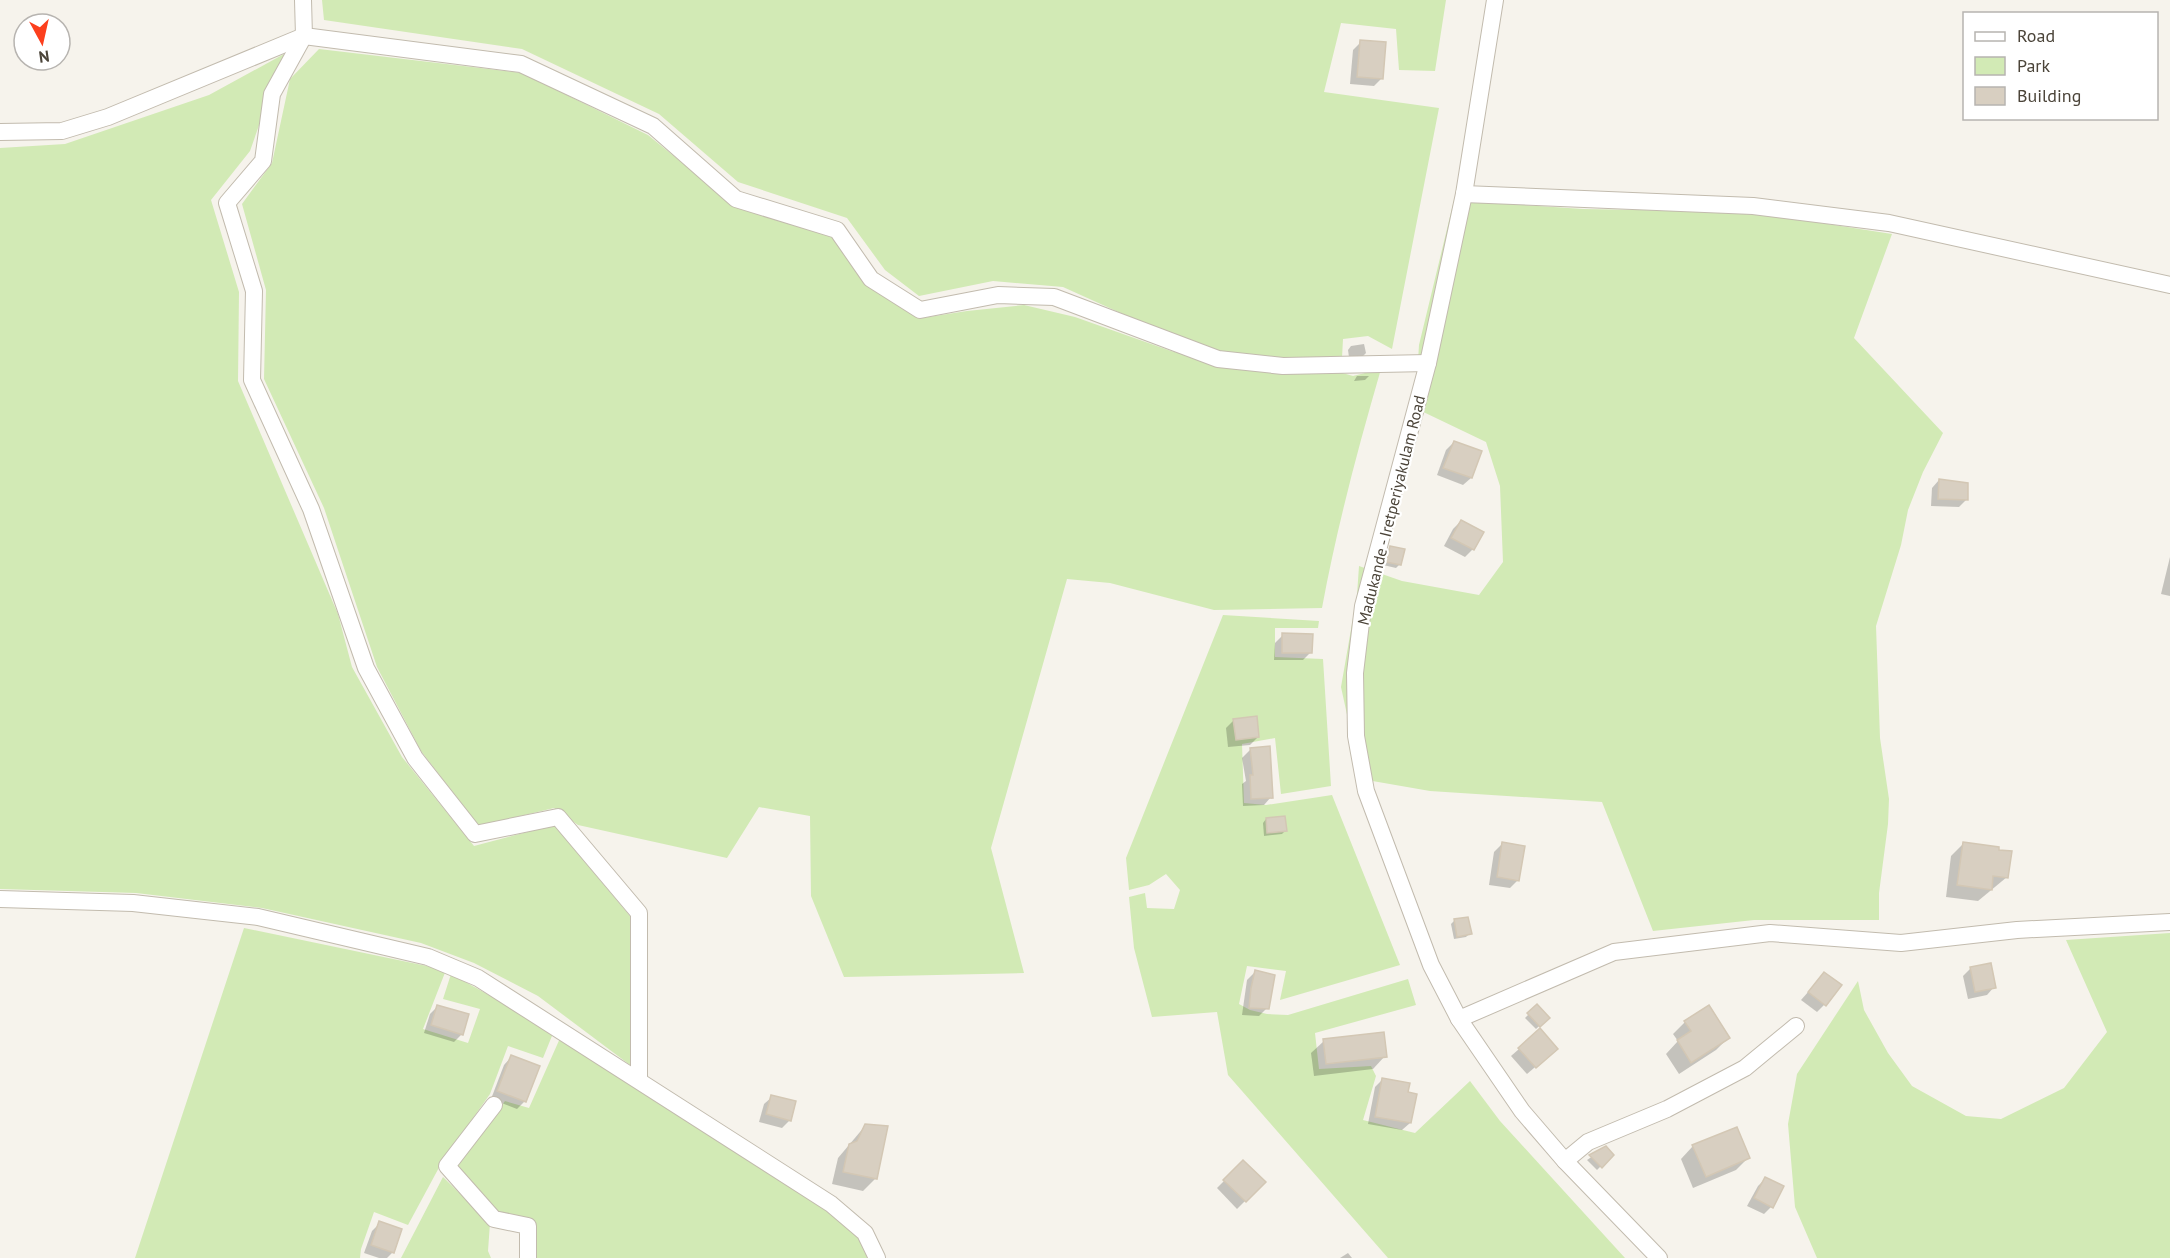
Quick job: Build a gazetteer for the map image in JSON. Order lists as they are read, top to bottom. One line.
{"streets":{"street":["Madukande - Iretperiyakulam Road"]},"legend":["Road","Park","Building"],"north":"bottom"}
